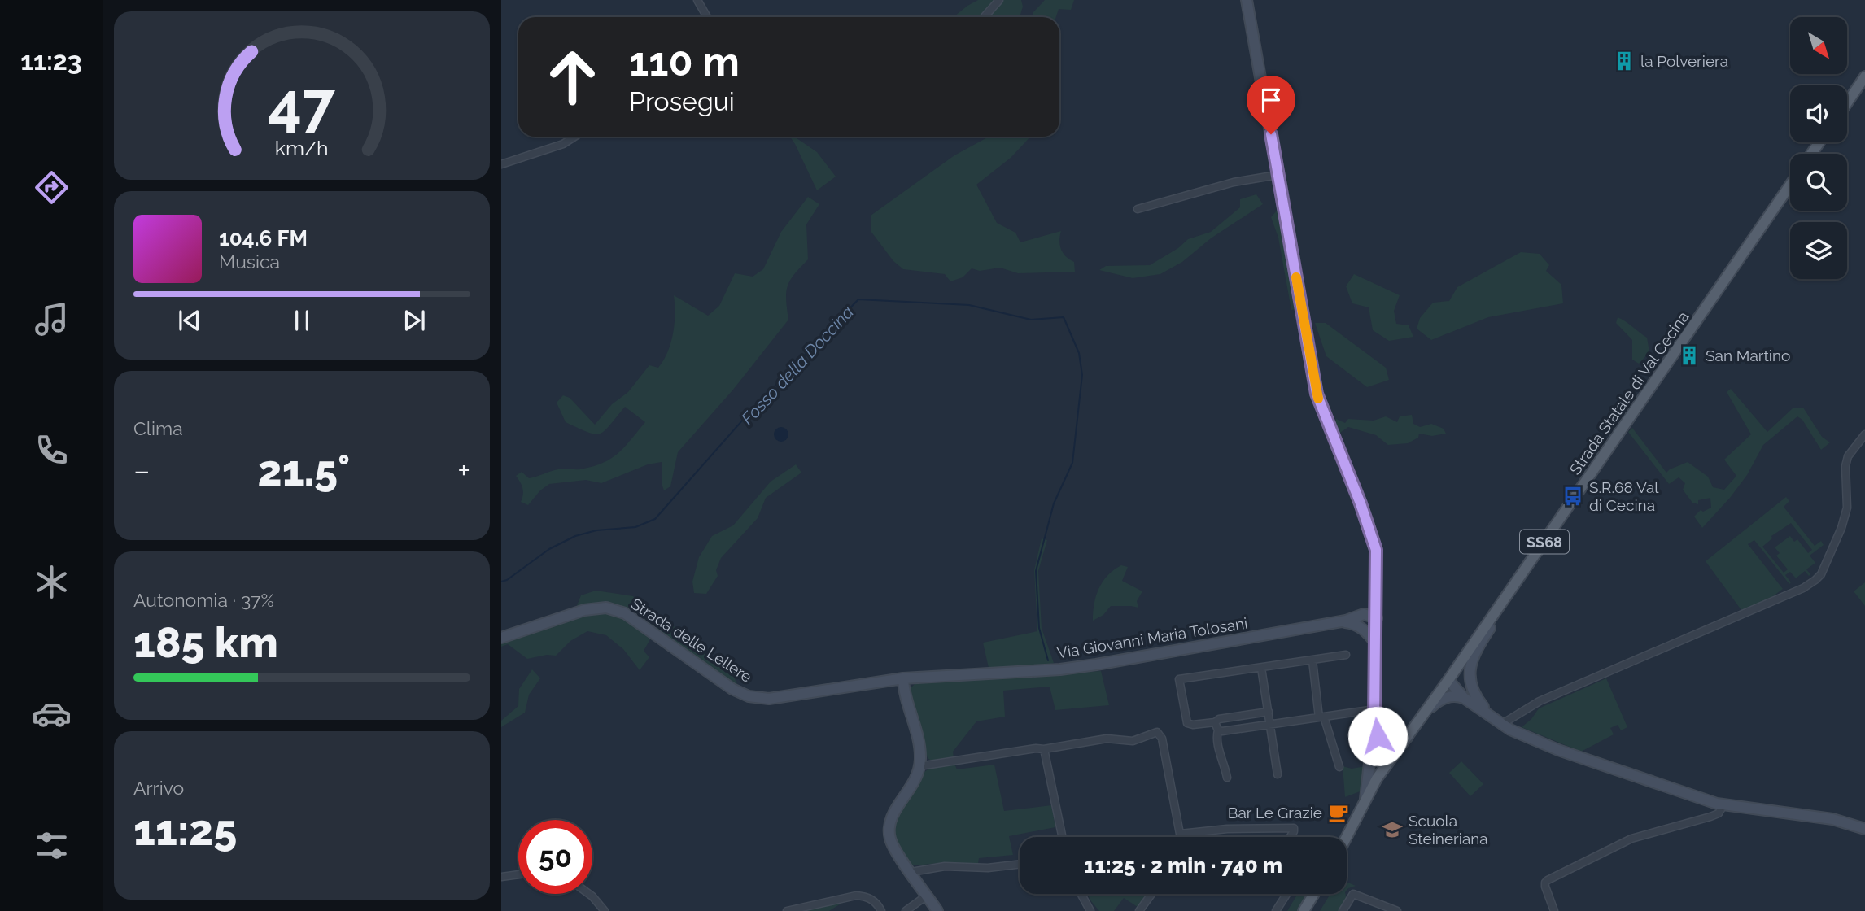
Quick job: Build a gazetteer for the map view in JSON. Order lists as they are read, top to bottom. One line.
{"streets":{"main road":["Strada Statale di Val Cecina","SS68","Via Giovanni Maria Tolosani","Strada delle Lellere"]},"crossings":[["Strada Statale di Val Cecina","SS68"],["Via Giovanni Maria Tolosani","Strada delle Lellere"]],"water":["Fosso della Doccina"],"places":{"building":["la Polveriera","San Martino"],"bus stop":["S.R.68 Val di Cecina"],"cafe":["Bar Le Grazie"],"school or university":["Scuola Steineriana"]},"north":"bottom right","page":{"tabs":"11:23","turn":["110 m","Prosegui"],"song":["104.6 FM","Musica"],"tile":["Clima",["Autonomia · 37%","185 km"],["Arrivo","11:25"]],"heat":["−","21.5°","+"],"limit":"50","trip":"11:25 · 2 min · 740 m","gauge":["47","km/h"]}}
